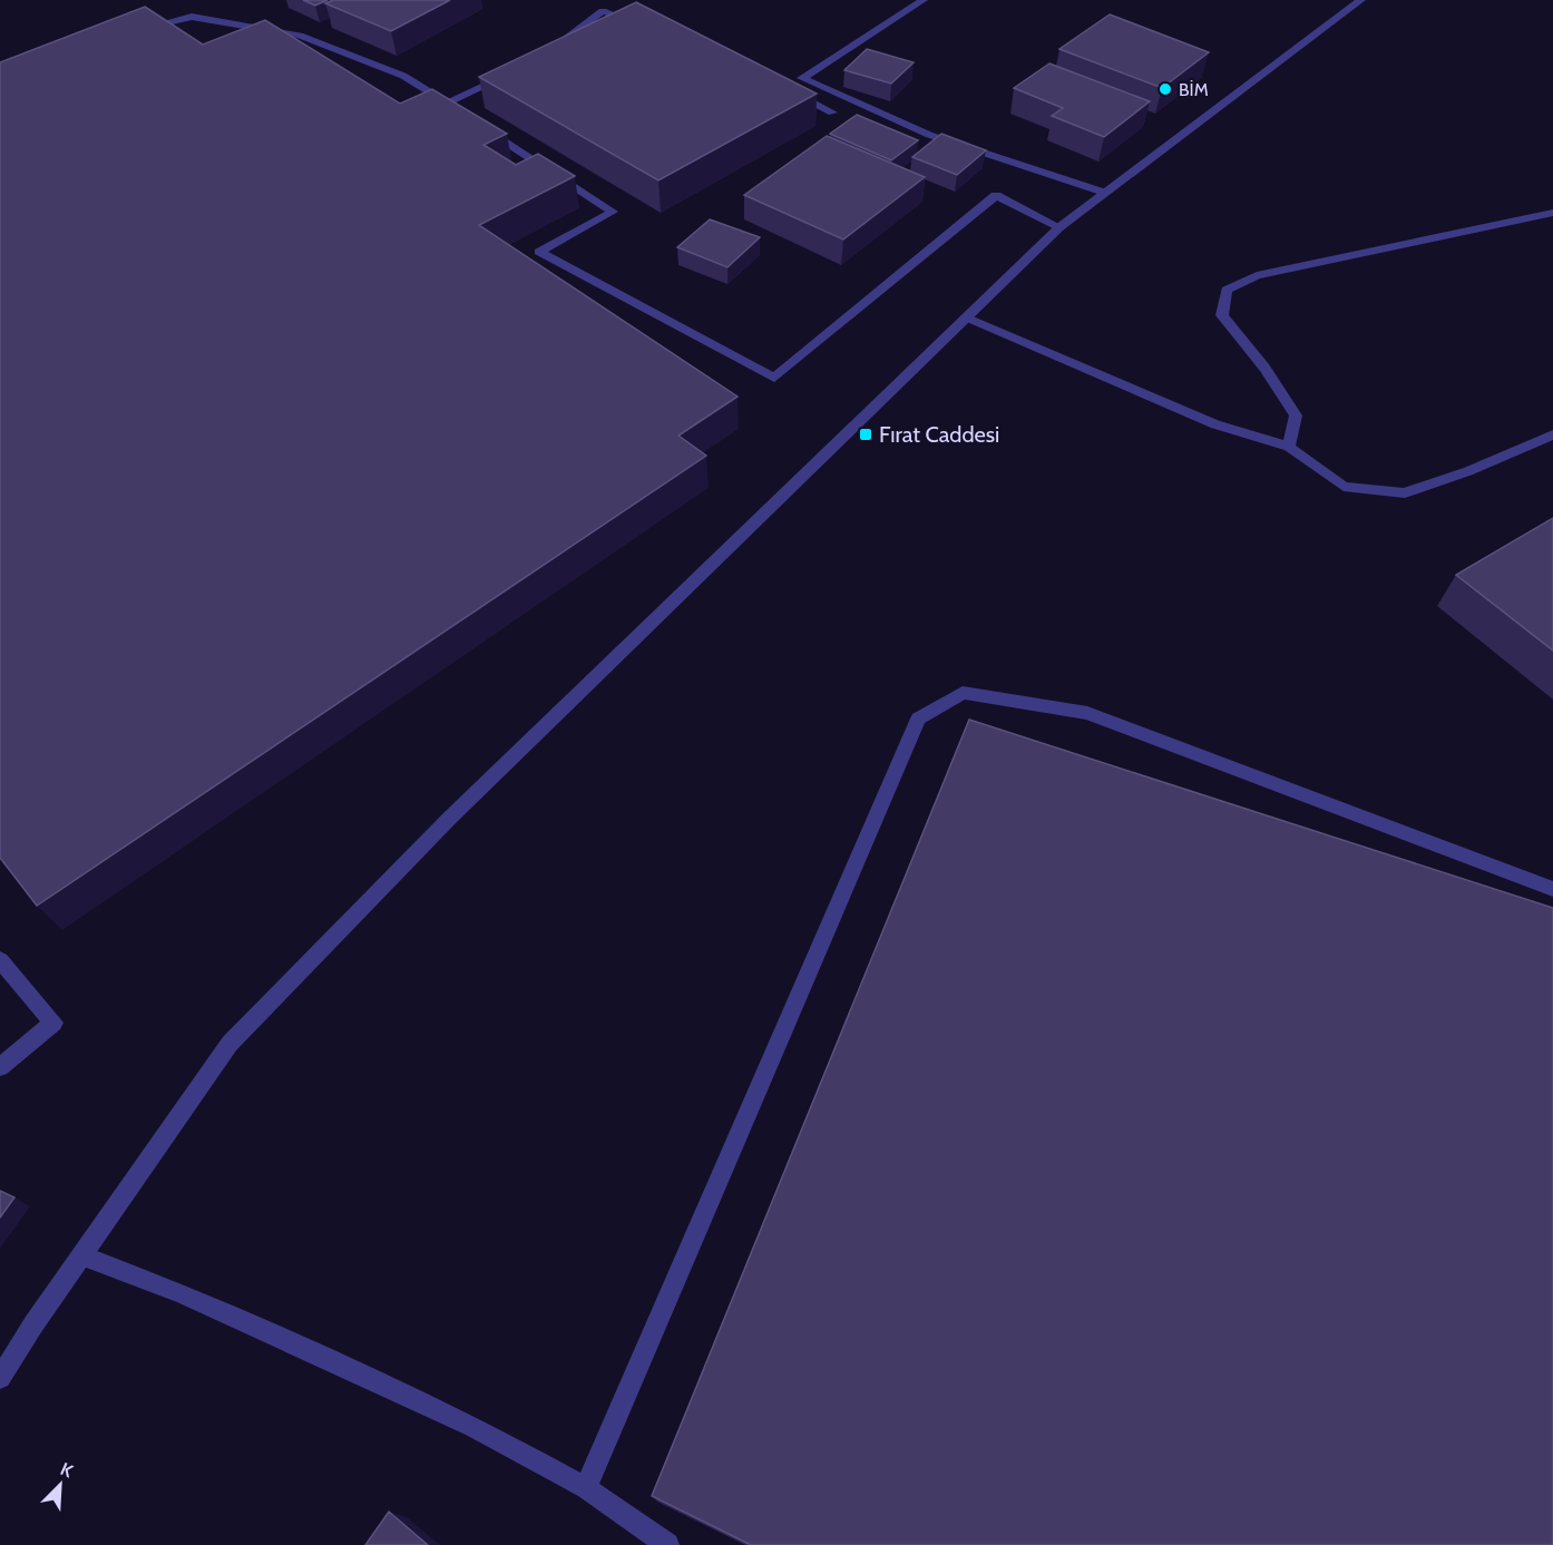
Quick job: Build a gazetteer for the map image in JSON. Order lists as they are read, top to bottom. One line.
{"places":{"other":["BİM"],"transit":["Fırat Caddesi"]},"north":"top right"}
